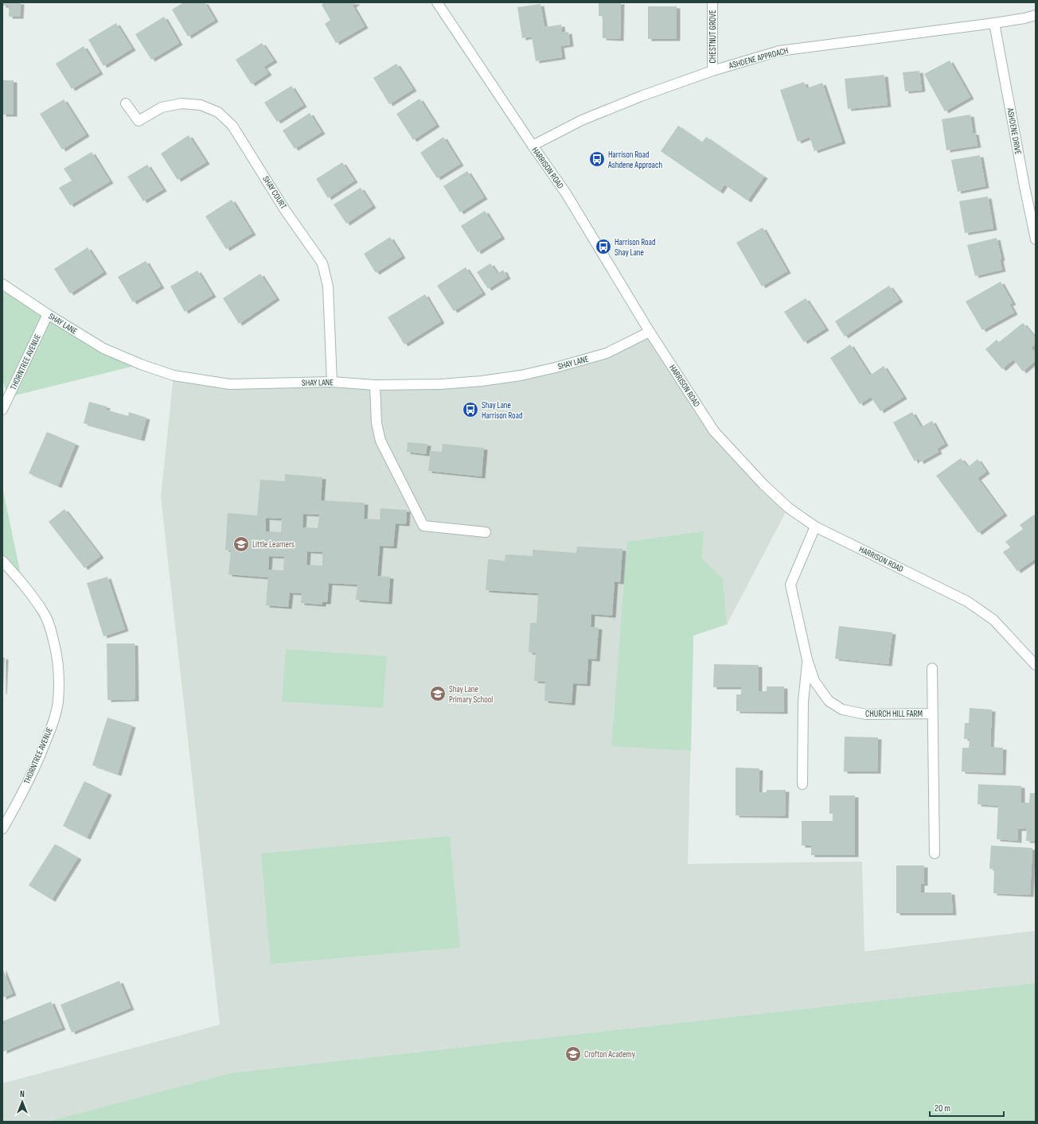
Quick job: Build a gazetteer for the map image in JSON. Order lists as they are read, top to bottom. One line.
{"streets":{"street":["CHESTNUT GROVE","ASHDENE APPROACH","ASHDENE DRIVE","HARRISON ROAD","SHAY COURT","SHAY LANE","THORNTREE AVENUE","CHURCH HILL FARM"]},"crossings":[["CHESTNUT GROVE","ASHDENE APPROACH"],["ASHDENE APPROACH","ASHDENE DRIVE"],["ASHDENE APPROACH","HARRISON ROAD"],["HARRISON ROAD","SHAY LANE"],["HARRISON ROAD","CHURCH HILL FARM"],["SHAY COURT","SHAY LANE"],["SHAY LANE","THORNTREE AVENUE"]],"places":{"bus stop":["Harrison Road Ashdene Approach","Harrison Road Shay Lane","Shay Lane Harrison Road"],"school or university":["Little Learners","Shay Lane Primary School","Crofton Academy"]},"scale_bar":"20 m","north":"top"}
